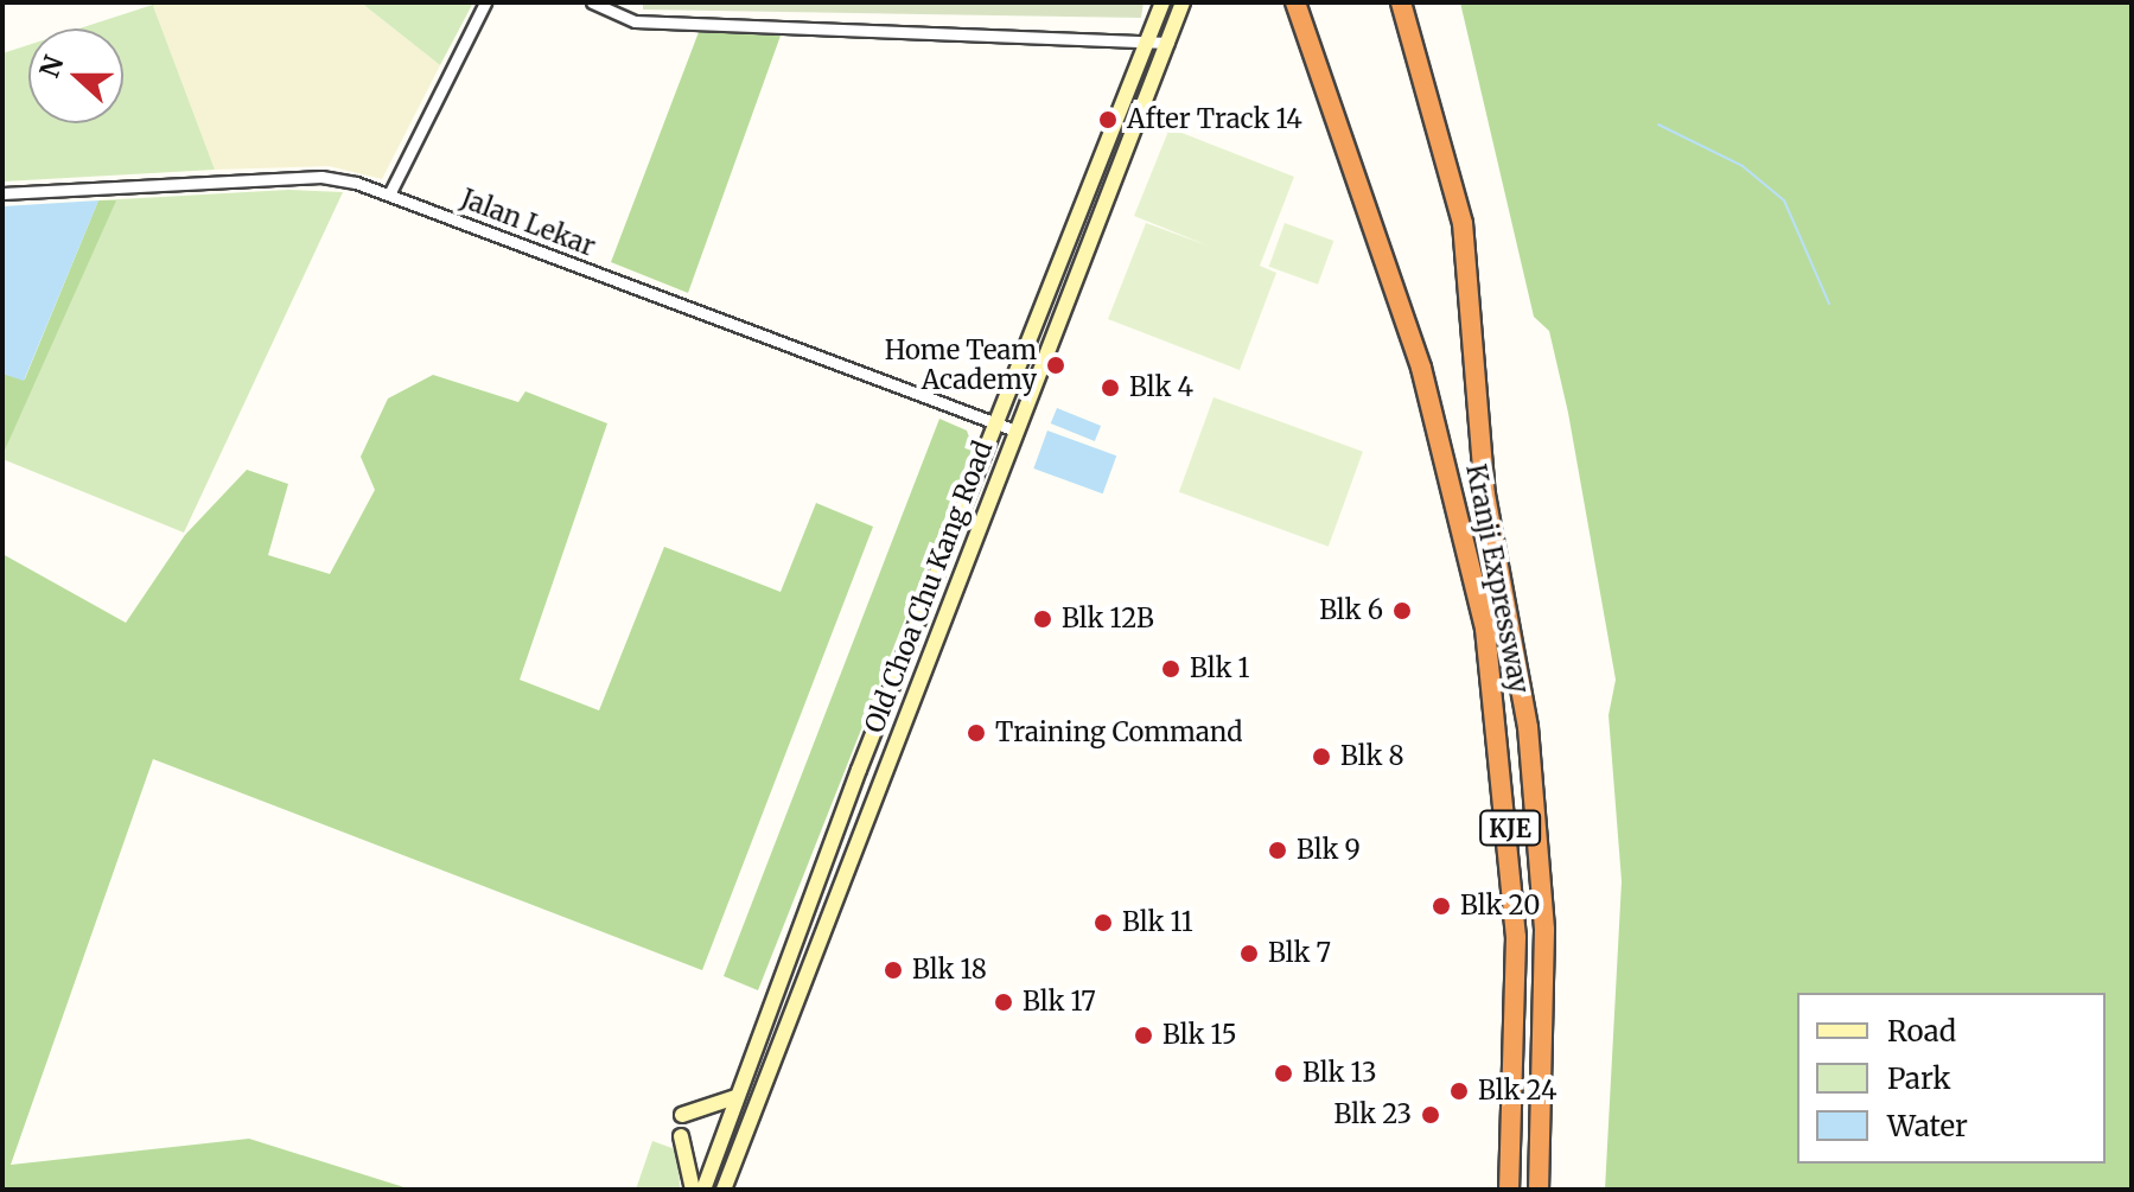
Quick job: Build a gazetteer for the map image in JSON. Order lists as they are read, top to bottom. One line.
{"streets":{"highway":["Kranji Expressway","KJE"],"main road":["Old Choa Chu Kang Road"],"street":["Jalan Lekar"]},"crossings":[["Jalan Lekar","Old Choa Chu Kang Road"]],"places":["After Track 14","Home Team Academy","Blk 4","Blk 6","Blk 12B","Blk 1","Training Command","Blk 8","Blk 9","Blk 20","Blk 11","Blk 7","Blk 18","Blk 17","Blk 15","Blk 13","Blk 24","Blk 23"],"legend":["Road","Park","Water"],"north":"left"}
